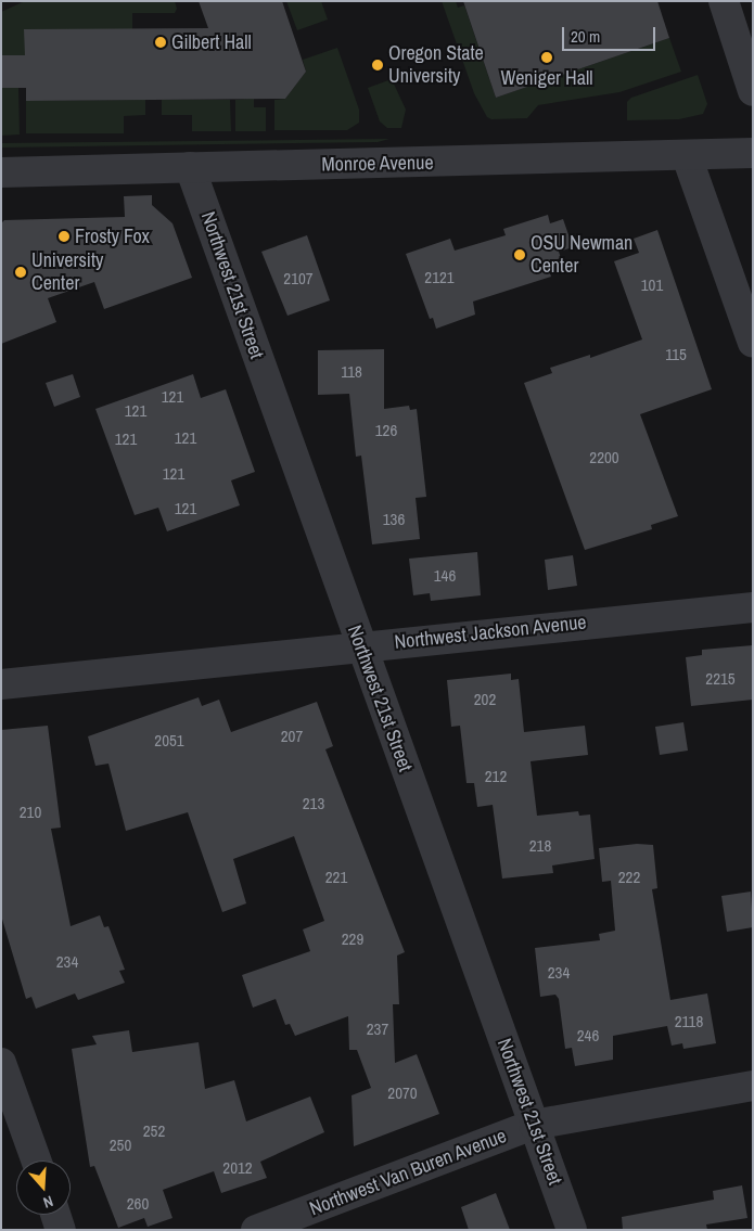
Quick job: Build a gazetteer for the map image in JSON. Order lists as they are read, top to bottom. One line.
{"streets":{"street":["Monroe Avenue","Northwest 21st Street","Northwest Jackson Avenue","Northwest Van Buren Avenue"]},"crossings":[["Monroe Avenue","Northwest 21st Street"],["Northwest 21st Street","Northwest Jackson Avenue"],["Northwest 21st Street","Northwest Van Buren Avenue"]],"places":["Gilbert Hall","Weniger Hall","Oregon State University","Frosty Fox","OSU Newman Center","University Center"],"house_numbers":["2121","2107","101","115","118","121","121","126","121","121","2200","121","121","136","146","2215","202","207","2051","212","213","210","218","221","222","229","234","234","2118","237","246","2070","252","250","2012","260"],"scale_bar":"20 m","north":"bottom"}
